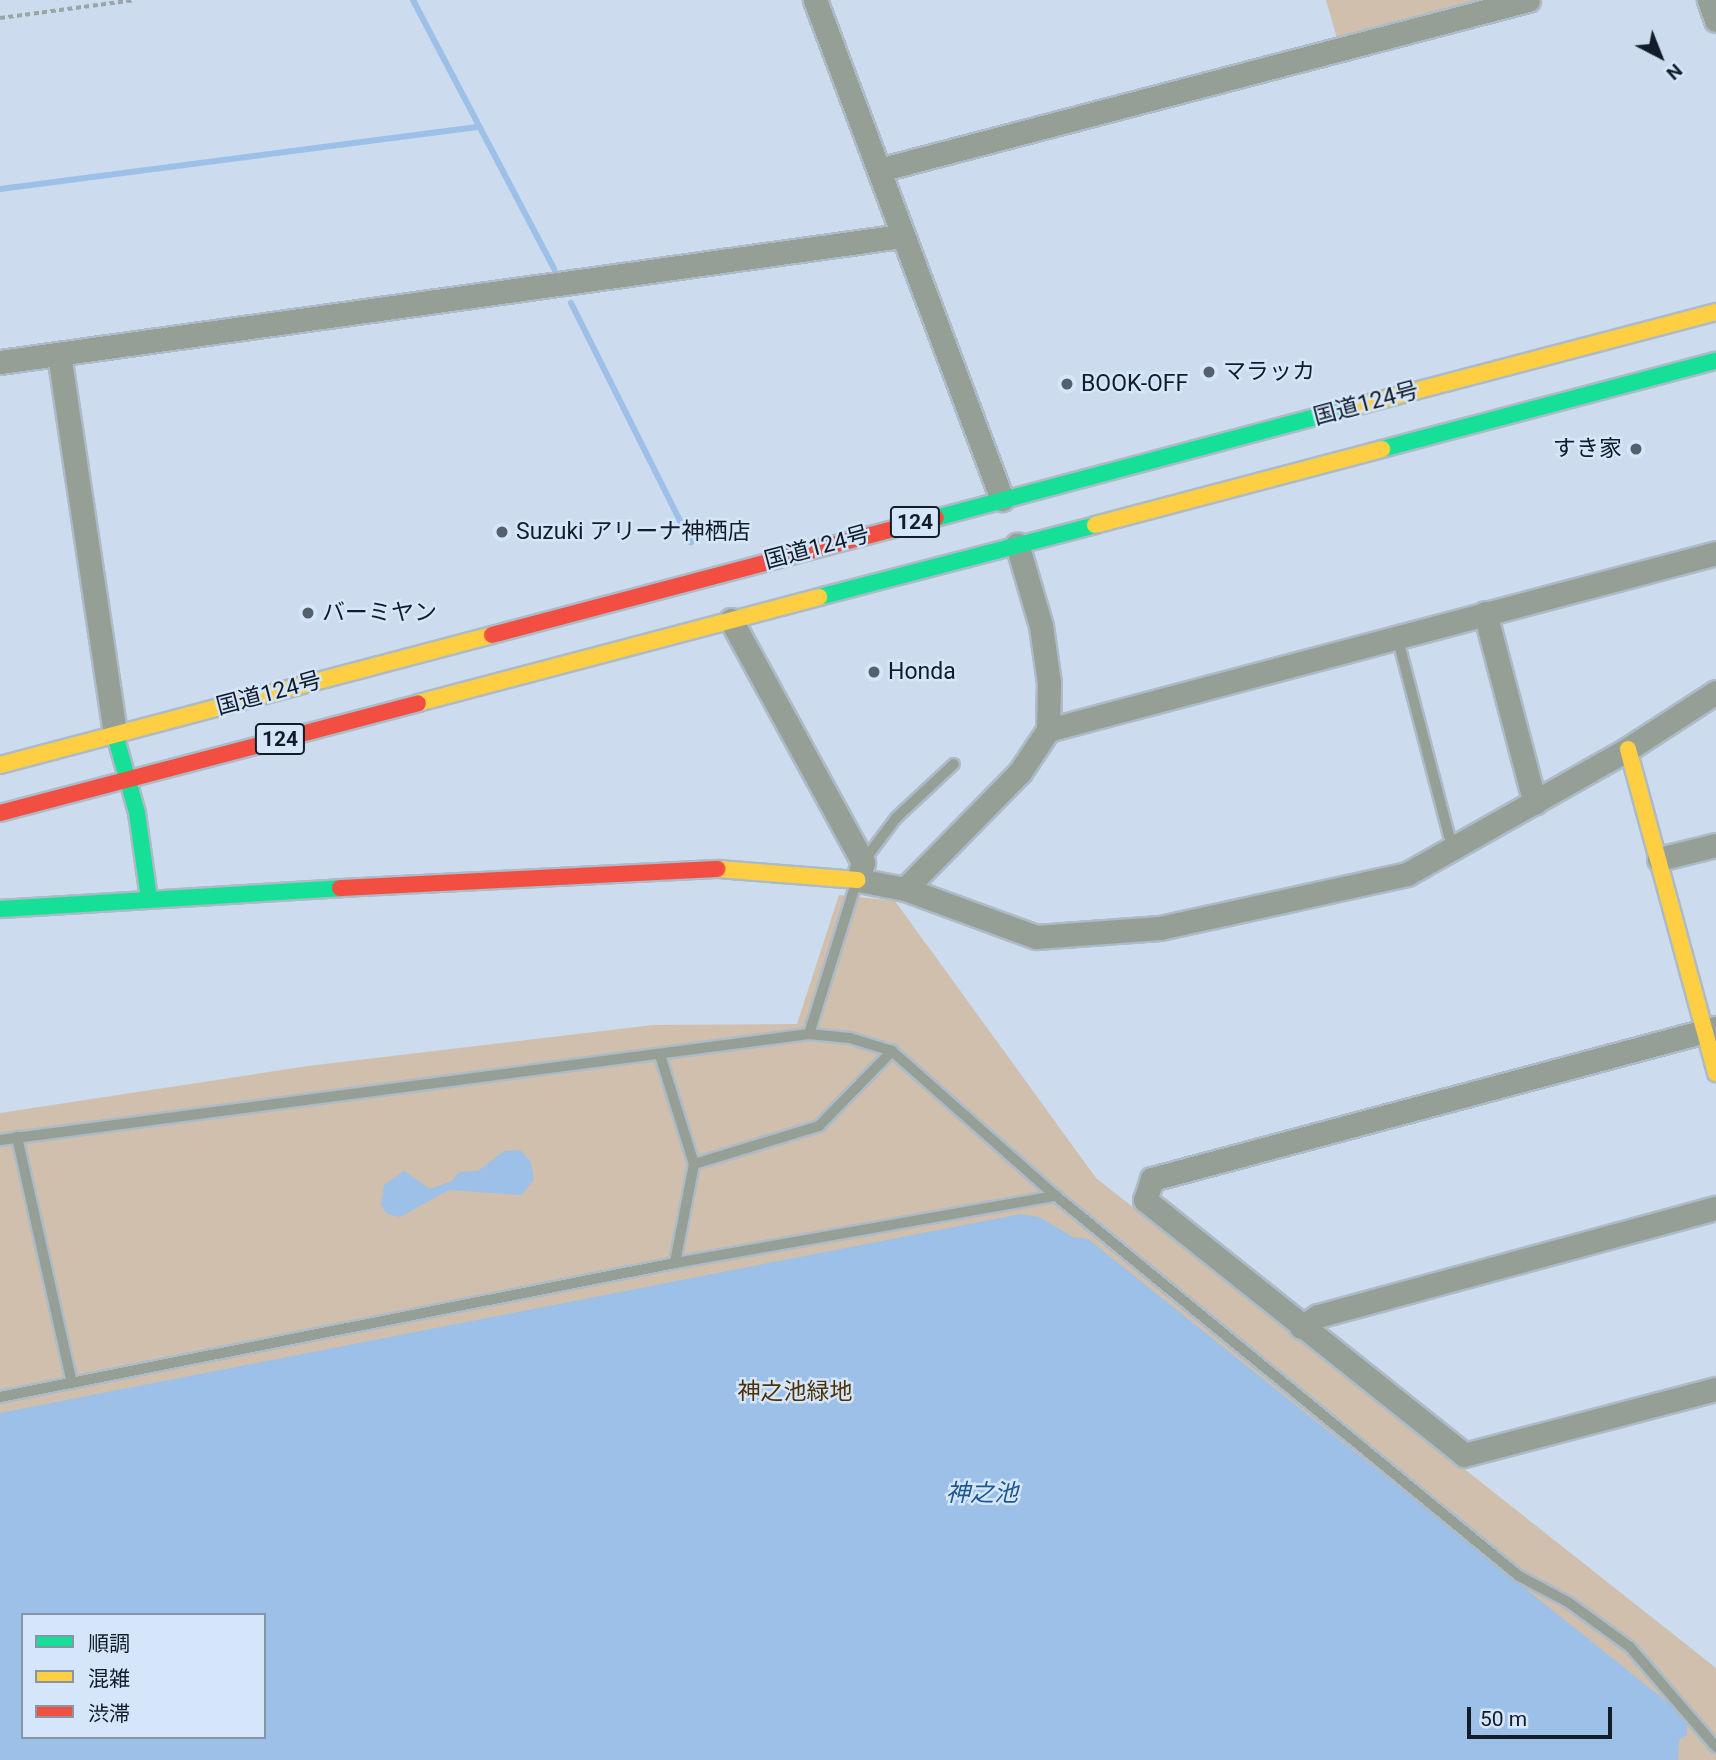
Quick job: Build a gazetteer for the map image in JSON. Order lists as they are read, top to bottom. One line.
{"streets":{"main road":["国道124号","124"]},"water":["神之池"],"parks":["神之池緑地"],"places":["マラッカ","BOOK-OFF","すき家","Suzuki アリーナ神栖店","バーミヤン","Honda"],"legend":["順調","混雑","渋滞"],"scale_bar":"50 m","north":"bottom right"}
